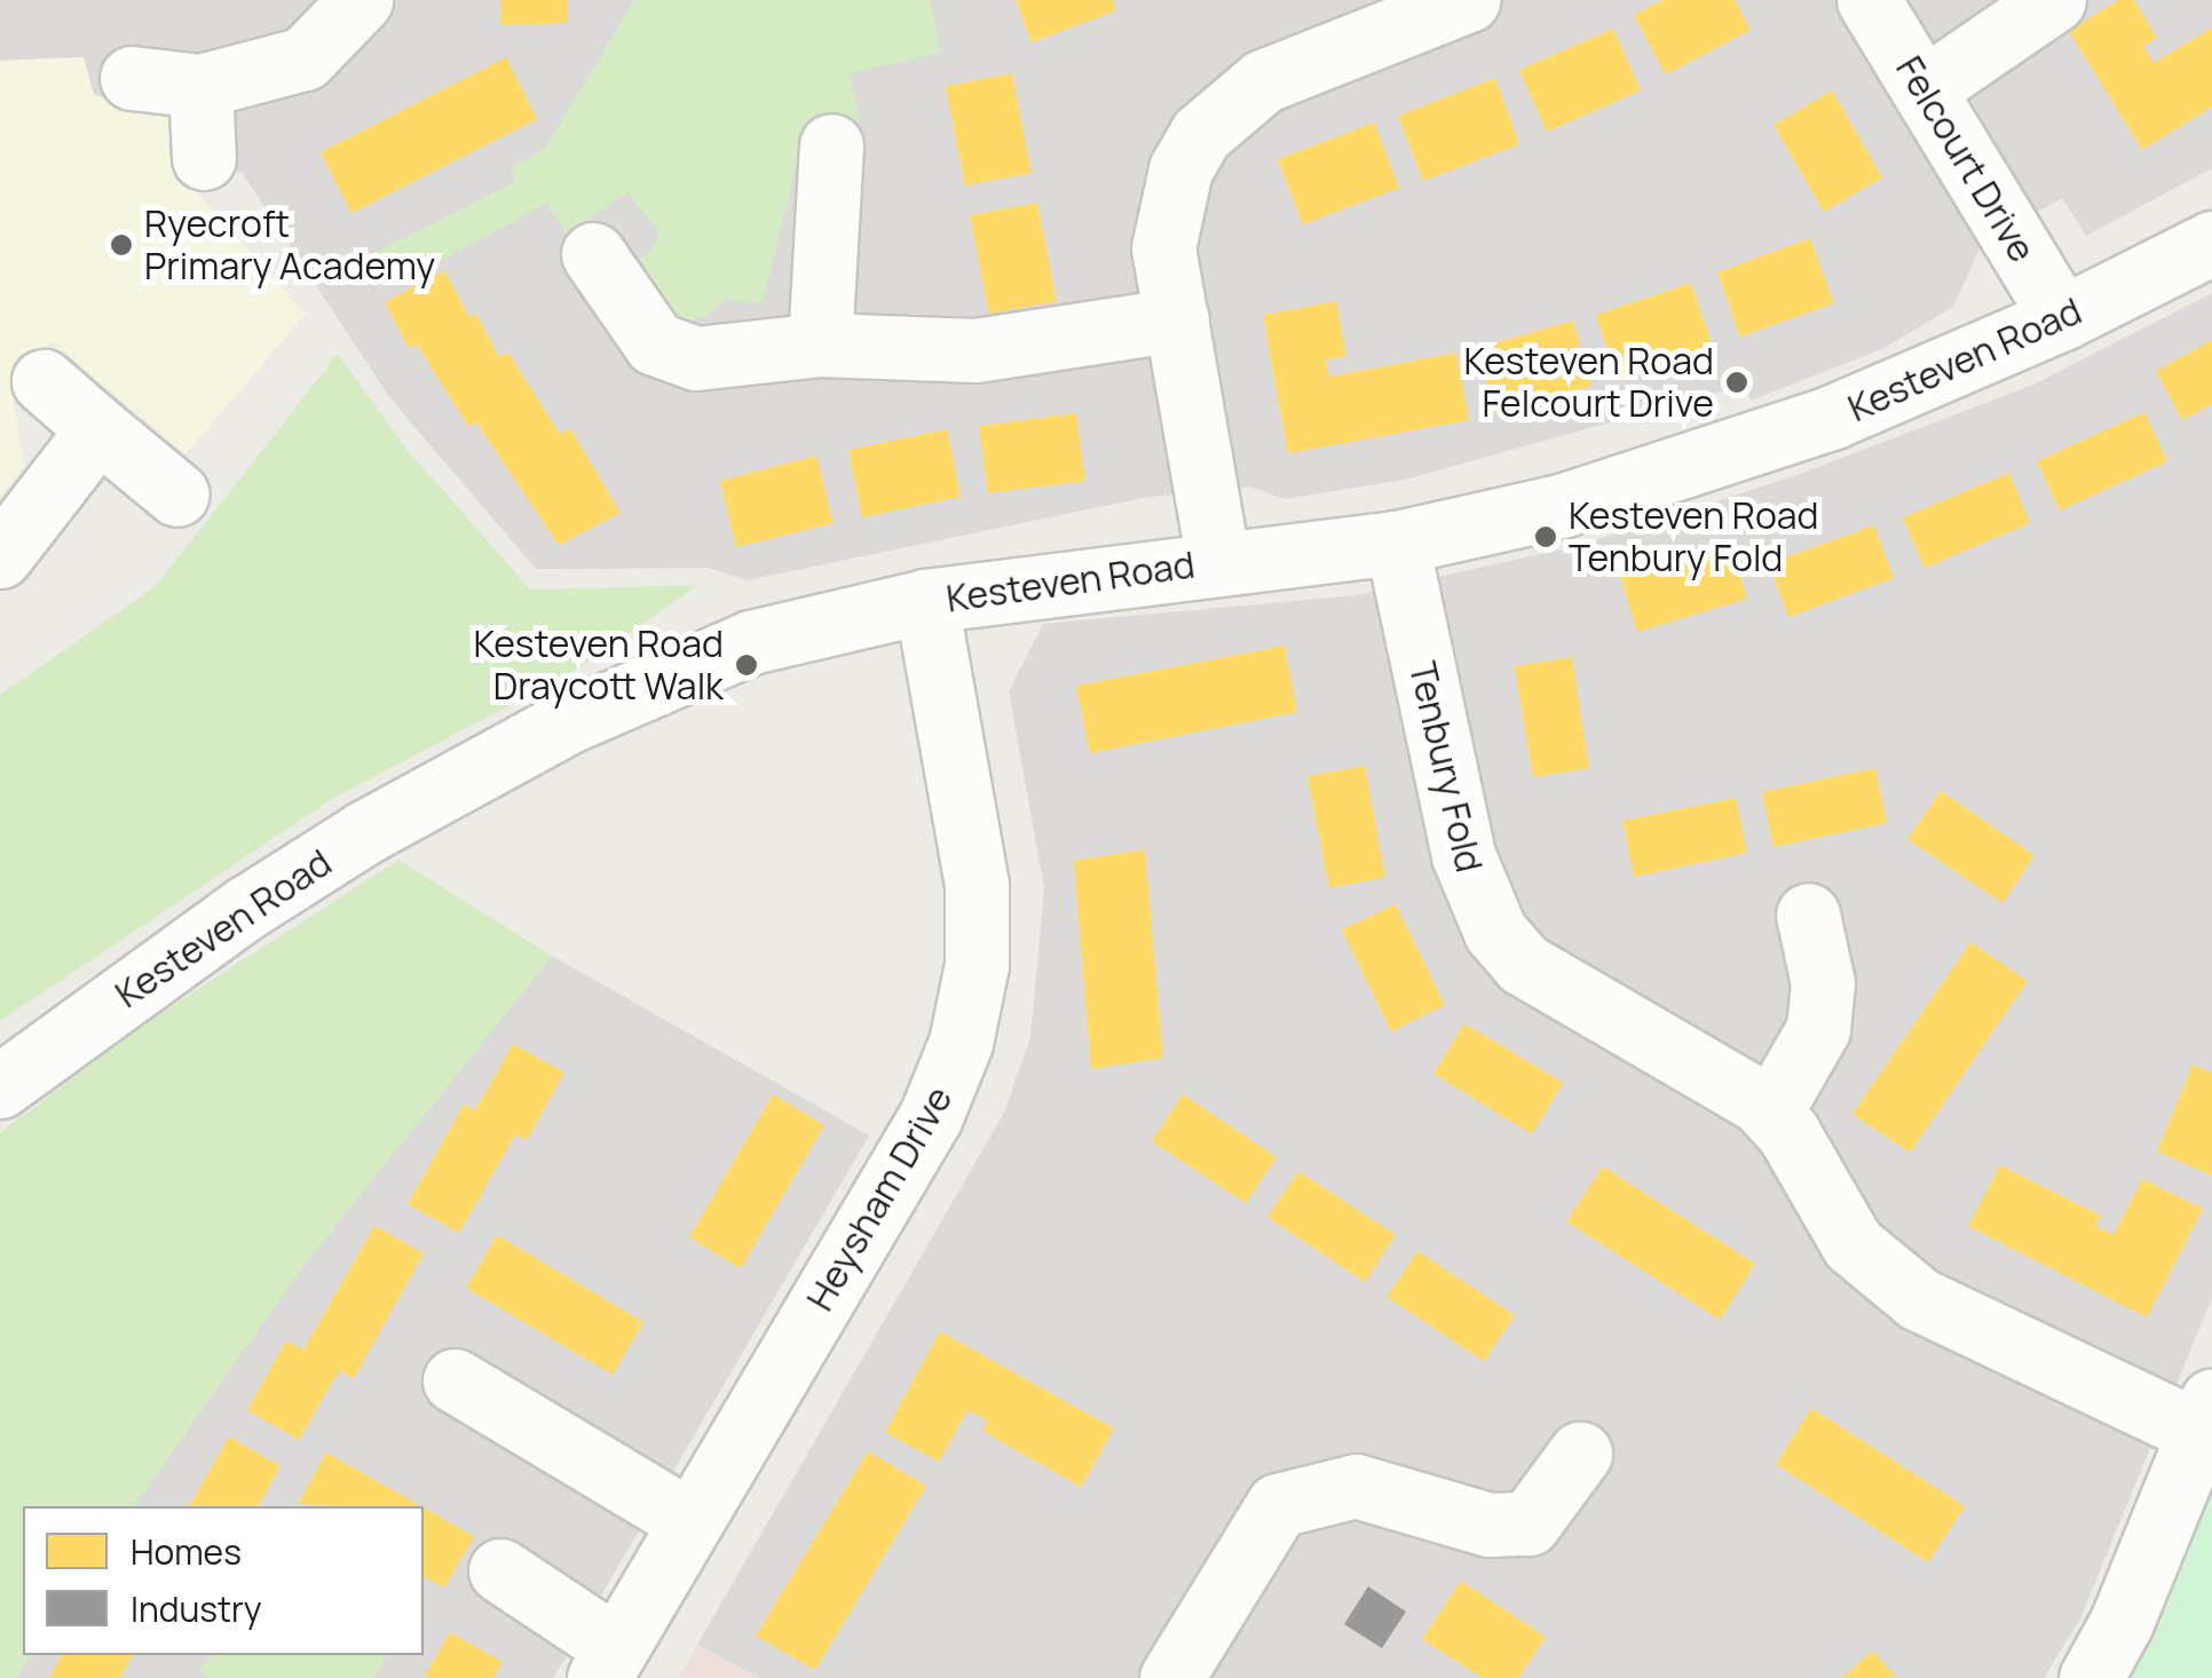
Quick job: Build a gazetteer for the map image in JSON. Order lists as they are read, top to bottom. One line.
{"streets":{"street":["Felcourt Drive","Kesteven Road","Tenbury Fold","Heysham Drive"]},"crossings":[["Felcourt Drive","Kesteven Road"],["Kesteven Road","Tenbury Fold"],["Kesteven Road","Heysham Drive"]],"places":["Ryecroft Primary Academy","Kesteven Road Felcourt Drive","Kesteven Road Tenbury Fold","Kesteven Road Draycott Walk"],"legend":["Homes","Industry"]}
